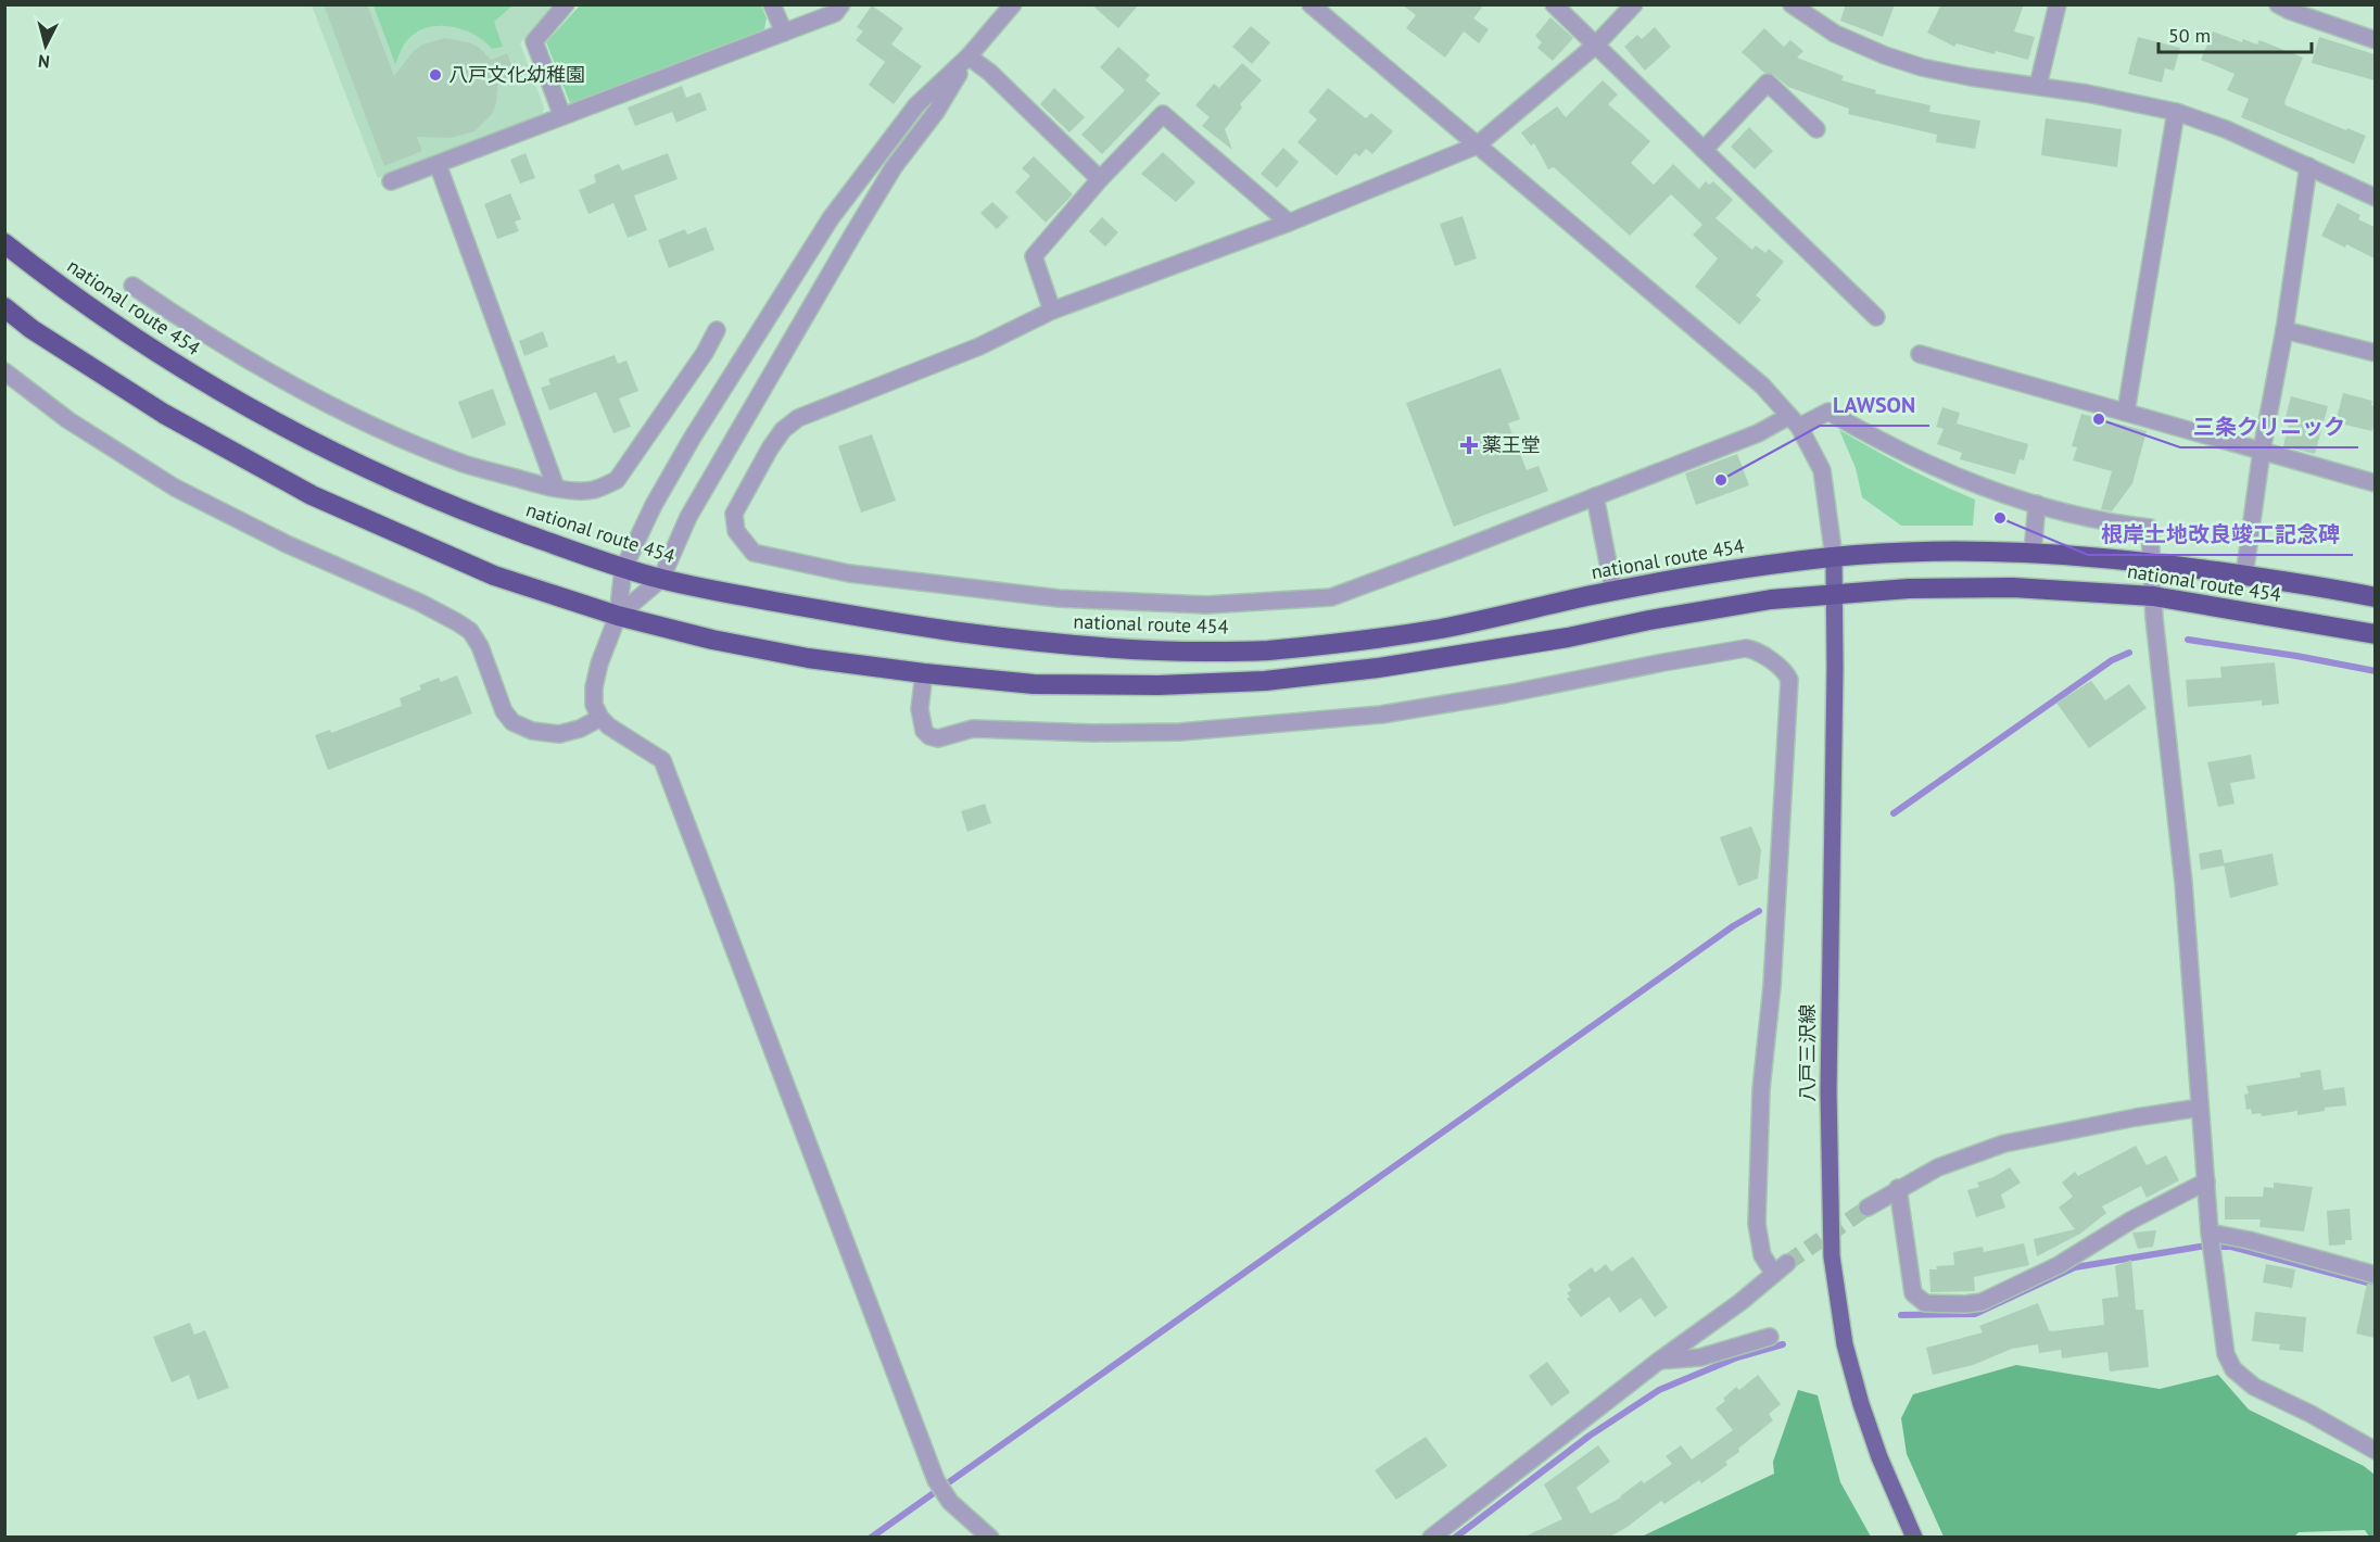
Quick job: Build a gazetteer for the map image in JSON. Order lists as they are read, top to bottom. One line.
{"streets":{"highway":["national route 454"],"main road":["八戸三沢線"]},"crossings":[["national route 454","八戸三沢線"]],"places":{"other":["八戸文化幼稚園","三条クリニック","LAWSON","根岸土地改良竣工記念碑"],"health":["薬王堂"]},"scale_bar":"50 m","north":"bottom"}
